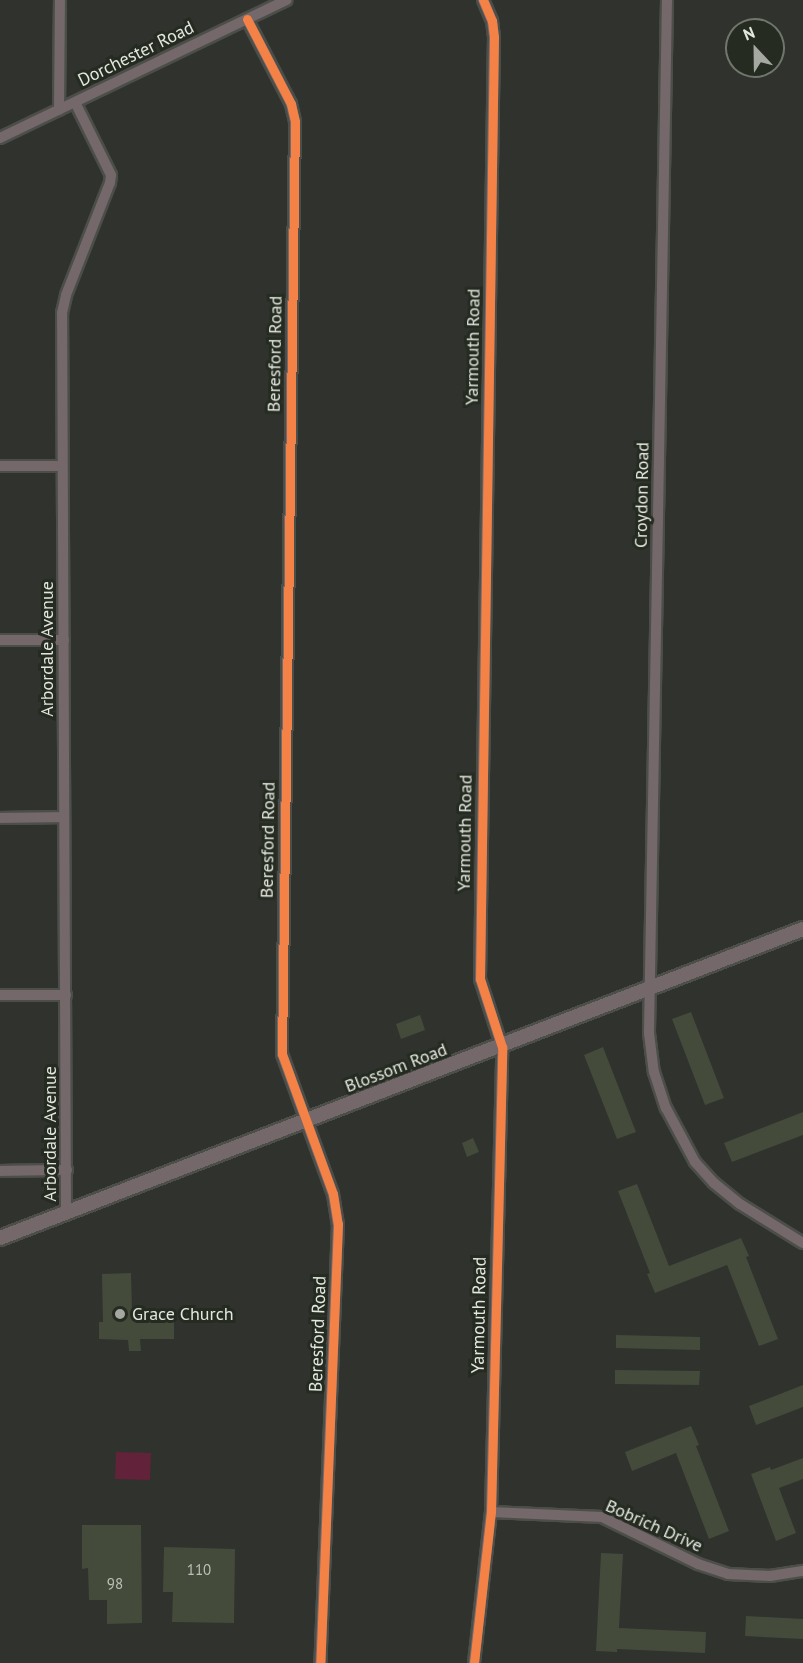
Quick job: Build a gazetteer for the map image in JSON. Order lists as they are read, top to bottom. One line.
{"streets":{"street":["Dorchester Road","Yarmouth Road","Beresford Road","Croydon Road","Arbordale Avenue","Blossom Road","Bobrich Drive"]},"crossings":[["Dorchester Road","Beresford Road"],["Dorchester Road","Arbordale Avenue"],["Yarmouth Road","Blossom Road"],["Yarmouth Road","Bobrich Drive"],["Beresford Road","Blossom Road"],["Croydon Road","Blossom Road"],["Arbordale Avenue","Blossom Road"]],"places":["Grace Church"],"house_numbers":["110","98"],"north":"top"}
